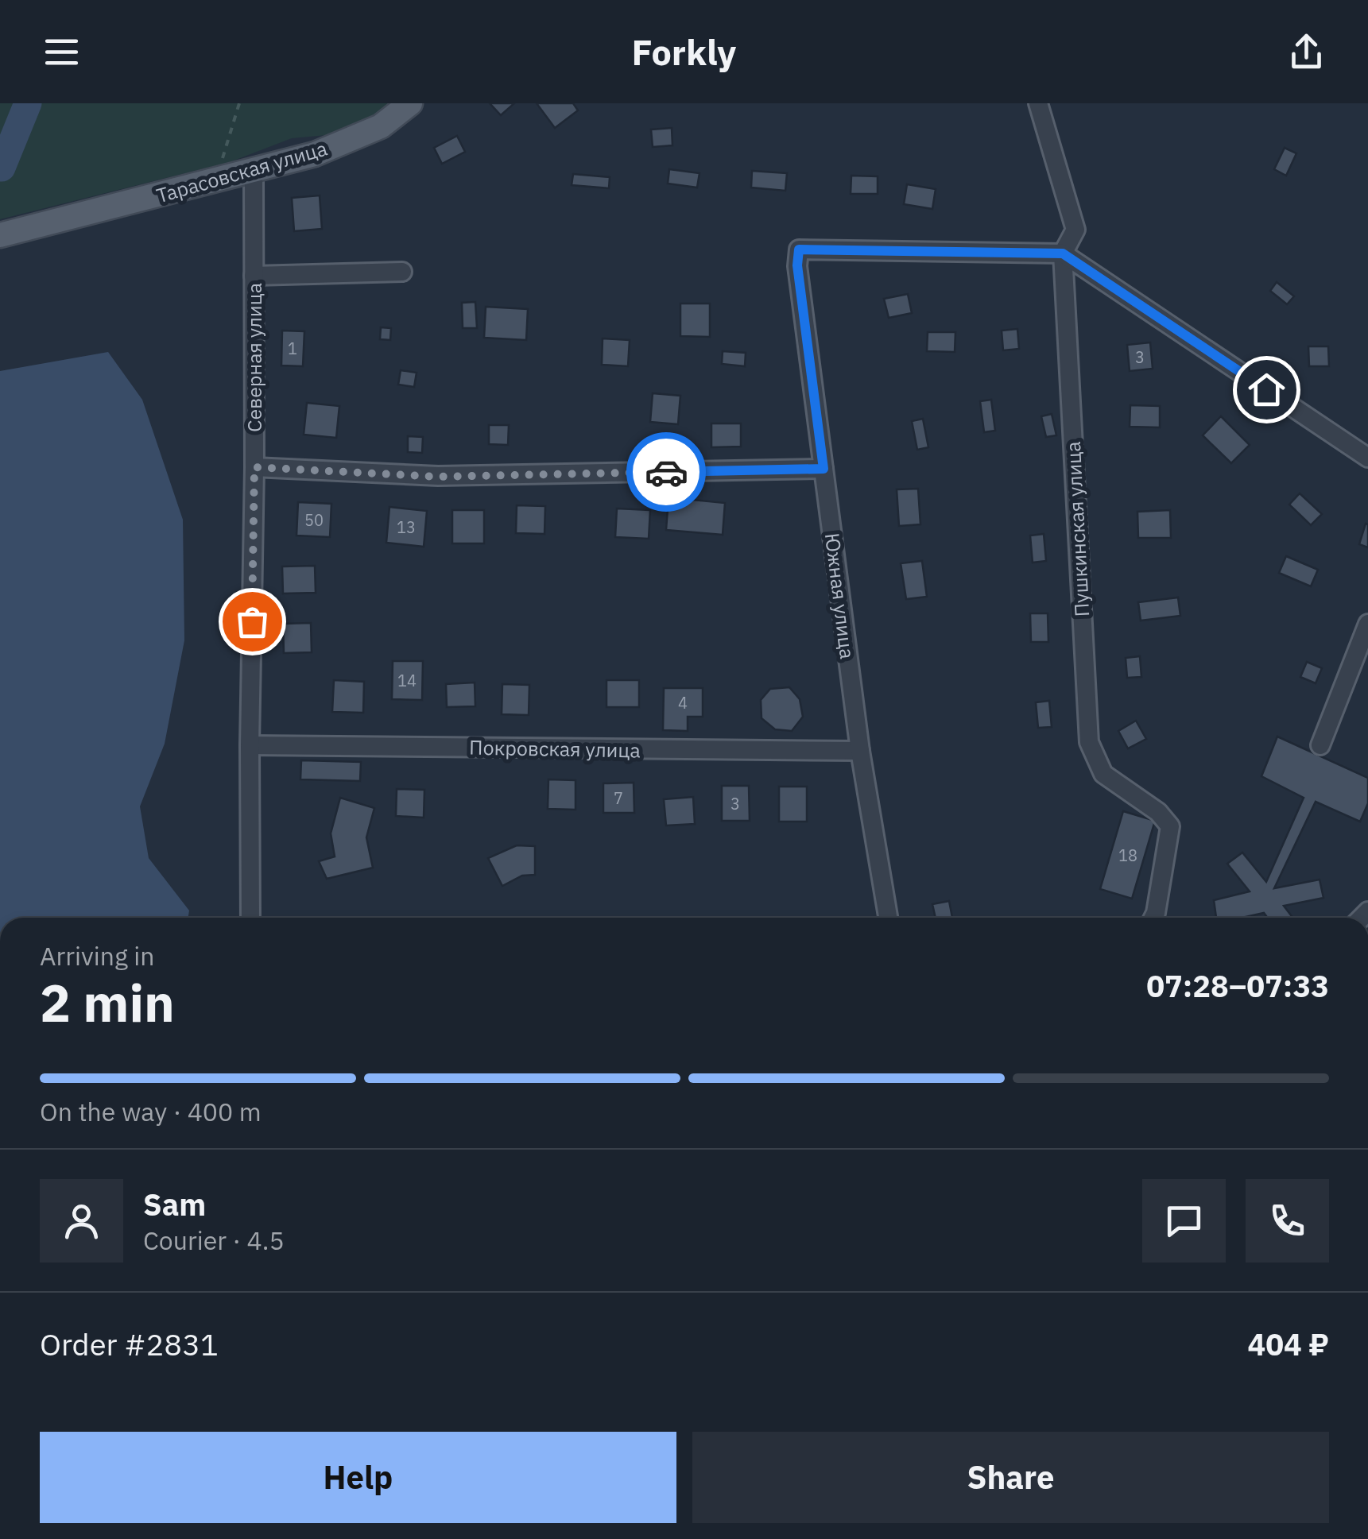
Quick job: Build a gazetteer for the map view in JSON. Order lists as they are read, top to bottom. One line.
{"streets":{"main road":["Тарасовская улица"],"street":["Северная улица","Пушкинская улица","Южная улица","Покровская улица"]},"crossings":[["Тарасовская улица","Северная улица"],["Северная улица","Покровская улица"],["Пушкинская улица","Южная улица"],["Южная улица","Покровская улица"]],"house_numbers":["1","3","50","13","14","4","7","3","18"],"page":{"header":"Forkly","heading":["2 min","Arriving in","07:28–07:33"],"panel":["Sam","Courier · 4.5","Order #2831","404 ₽"],"bar":"On the way · 400 m","buttons":["Help","Share"]}}
